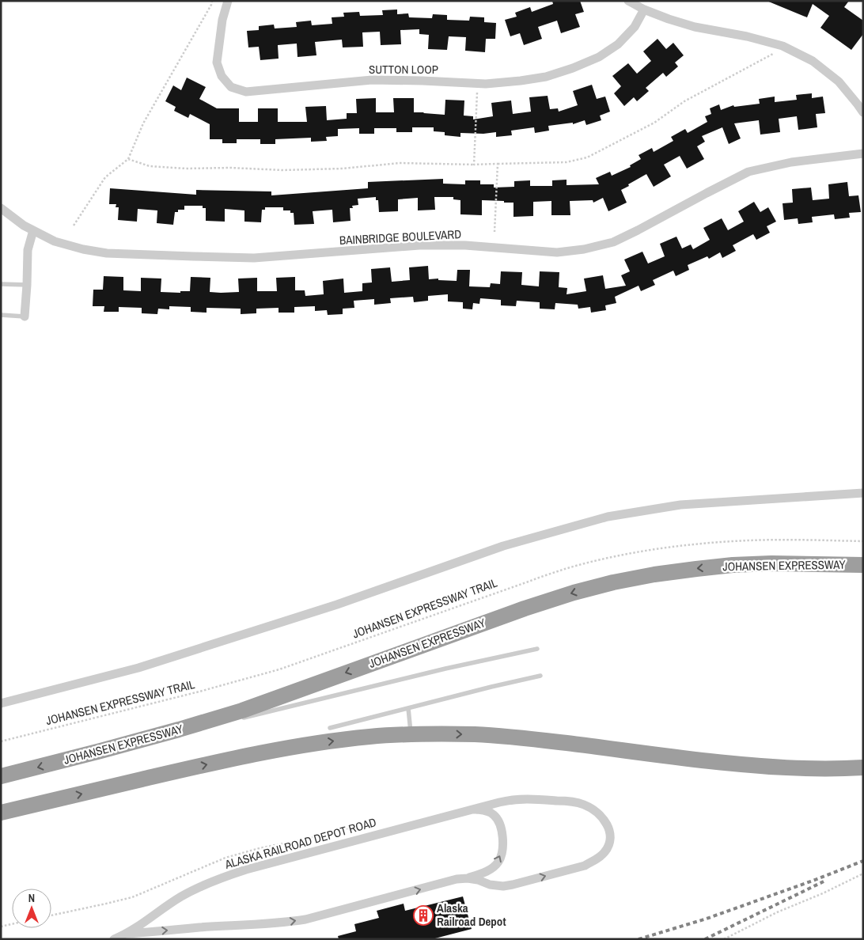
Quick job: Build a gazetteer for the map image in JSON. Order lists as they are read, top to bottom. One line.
{"streets":{"highway":["JOHANSEN EXPRESSWAY"],"street":["SUTTON LOOP","BAINBRIDGE BOULEVARD","ALASKA RAILROAD DEPOT ROAD"],"path":["JOHANSEN EXPRESSWAY TRAIL"]},"places":{"building":["Alaska Railroad Depot"]},"north":"top"}
